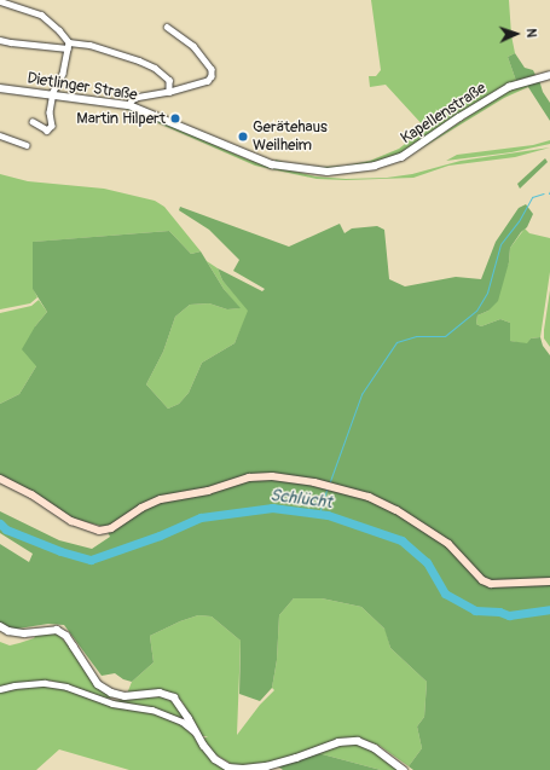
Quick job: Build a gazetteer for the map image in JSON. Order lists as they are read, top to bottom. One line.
{"streets":{"street":["Dietlinger Straße","Kapellenstraße"]},"crossings":[["Dietlinger Straße","Kapellenstraße"]],"water":["Schlücht"],"places":["Martin Hilpert","Gerätehaus Weilheim"],"north":"right"}
